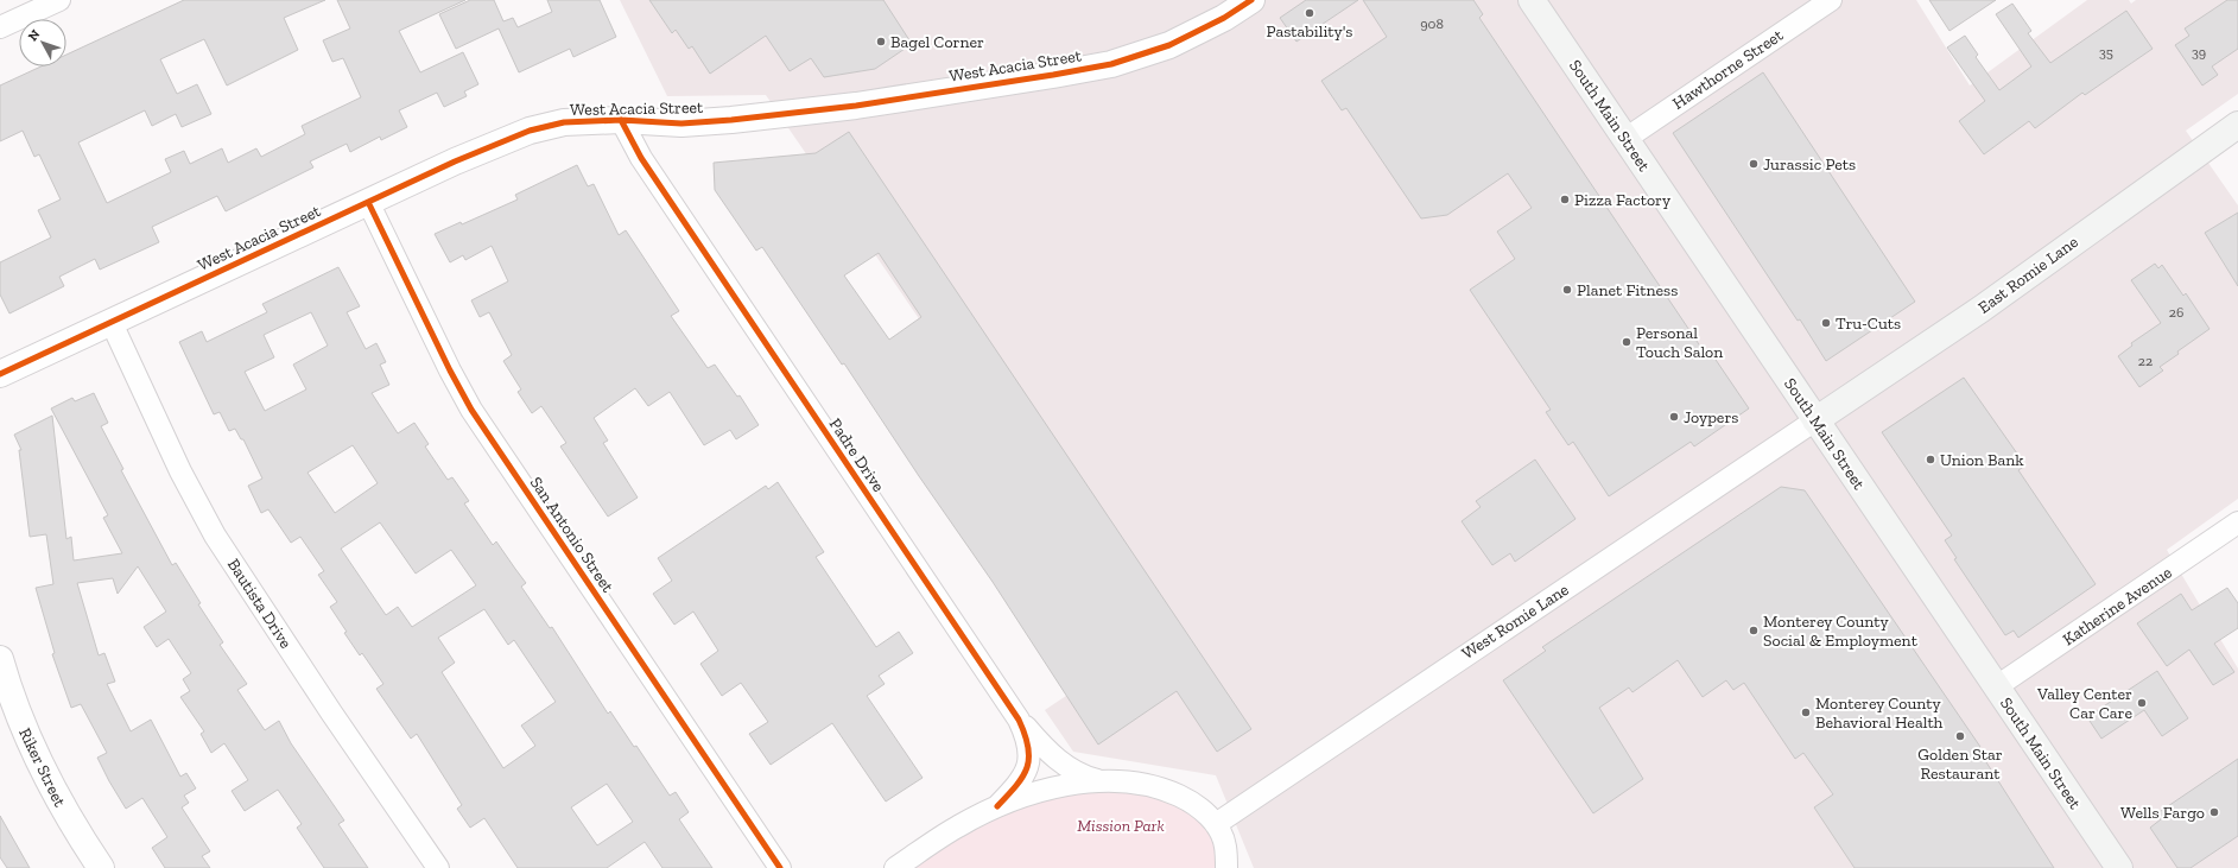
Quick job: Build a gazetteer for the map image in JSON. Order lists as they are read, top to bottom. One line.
{"streets":{"main road":["South Main Street","East Romie Lane"],"street":["West Acacia Street","Hawthorne Street","Padre Drive","San Antonio Street","Bautista Drive","Katherine Avenue","West Romie Lane","Riker Street"]},"crossings":[["West Acacia Street","Padre Drive"],["West Acacia Street","San Antonio Street"],["West Acacia Street","Bautista Drive"],["Hawthorne Street","South Main Street"],["South Main Street","East Romie Lane"],["South Main Street","Katherine Avenue"],["South Main Street","West Romie Lane"],["East Romie Lane","West Romie Lane"]],"parks":["Mission Park"],"places":["Pastability's","Bagel Corner","Jurassic Pets","Pizza Factory","Planet Fitness","Tru-Cuts","Personal Touch Salon","Joypers","Union Bank","Monterey County Social & Employment","Valley Center Car Care","Monterey County Behavioral Health","Golden Star Restaurant","Wells Fargo"],"house_numbers":["908","35","39","26","22"],"north":"top left"}
